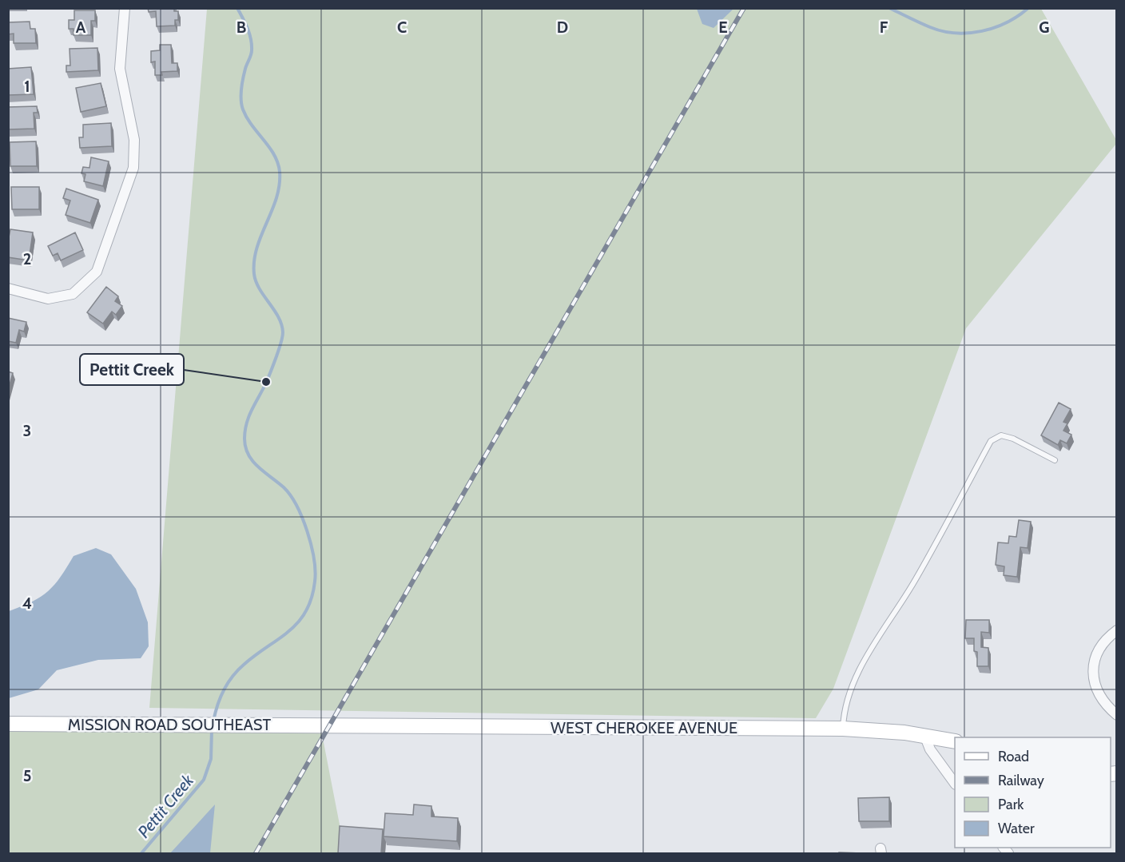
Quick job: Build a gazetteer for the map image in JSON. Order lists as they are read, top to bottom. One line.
{"streets":{"main road":["MISSION ROAD SOUTHEAST","WEST CHEROKEE AVENUE"]},"crossings":[["MISSION ROAD SOUTHEAST","WEST CHEROKEE AVENUE"]],"water":["Pettit Creek"],"places":["Pettit Creek"],"legend":["Road","Railway","Park","Water"],"grid":{"columns":["A","B","C","D","E","F","G"],"rows":["1","2","3","4","5"]}}
